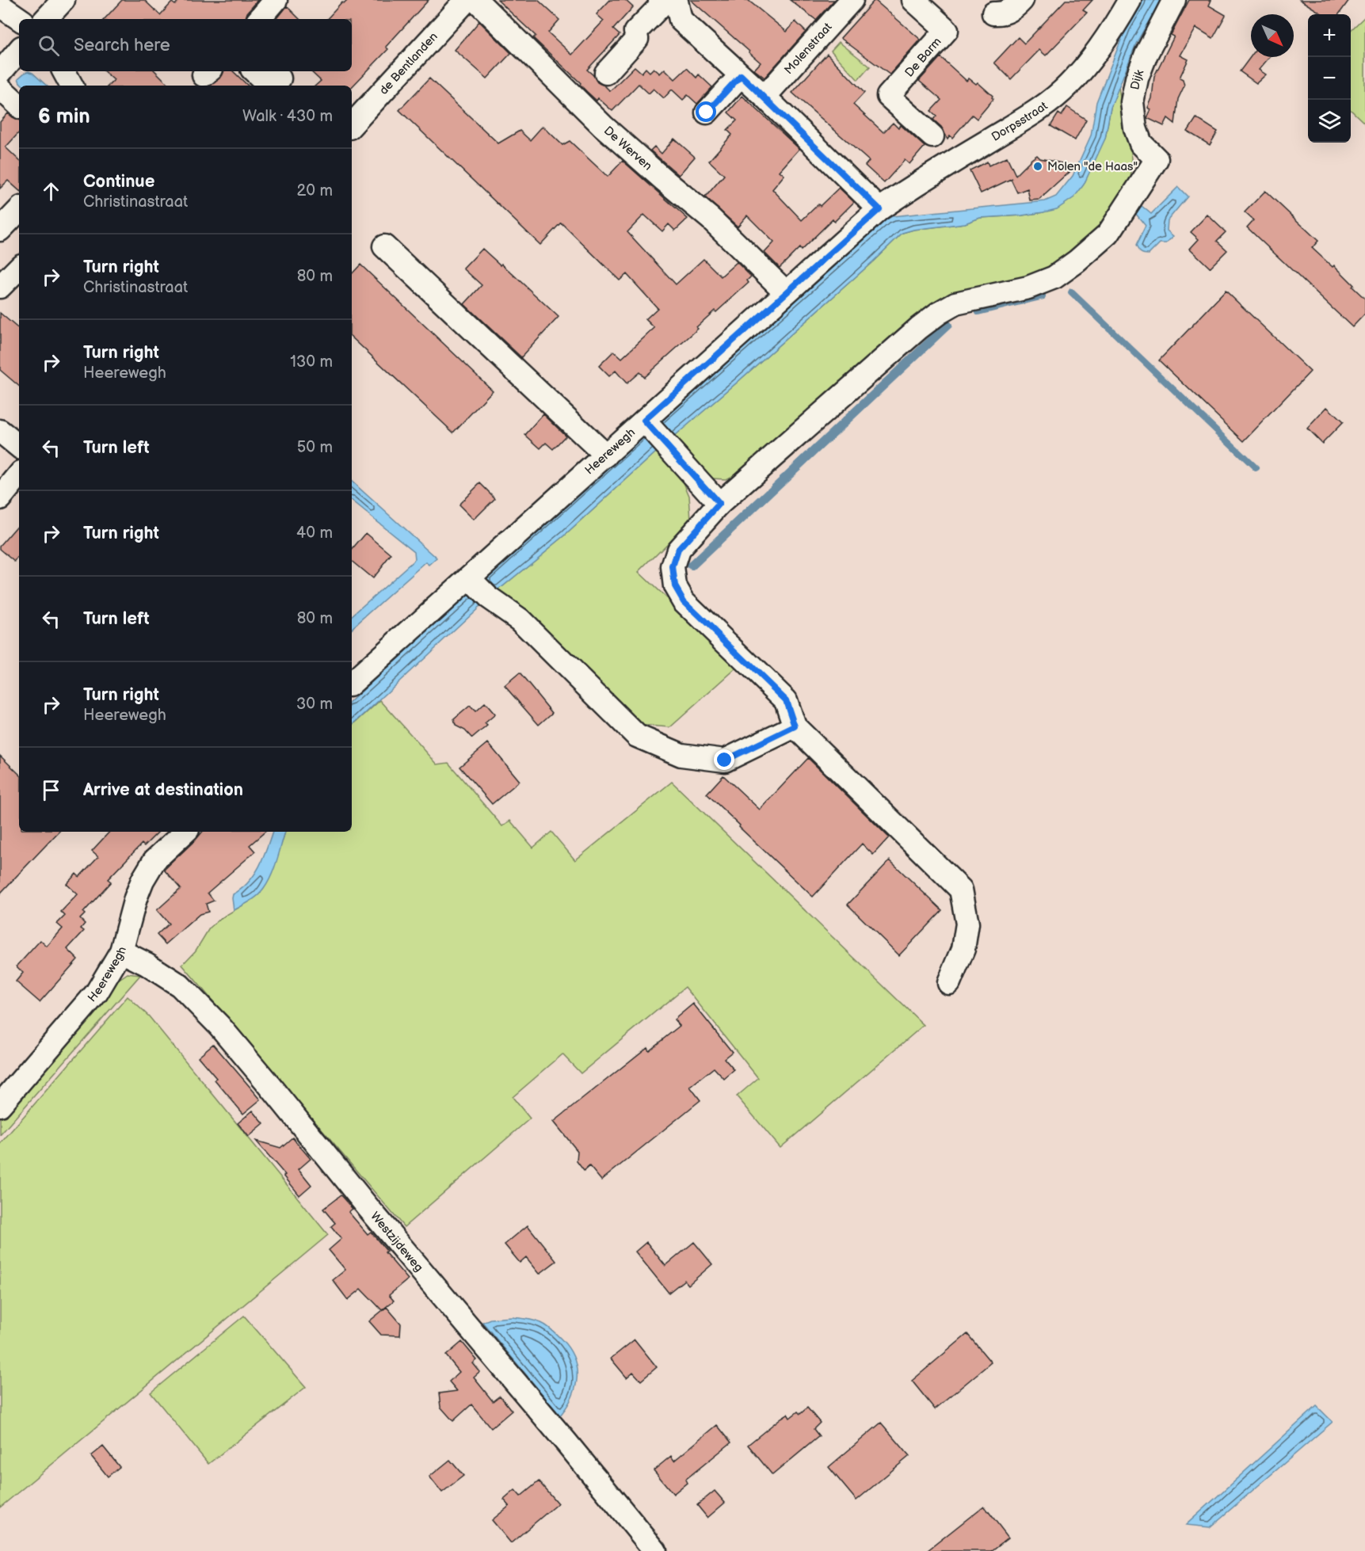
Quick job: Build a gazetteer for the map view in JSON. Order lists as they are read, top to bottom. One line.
{"streets":{"street":["Molenstraat","De Barm","de Bentlanden","Dijk","Dorpsstraat","De Werven","Heerewegh","Westzijdeweg"]},"crossings":[["Dorpsstraat","Heerewegh"],["De Werven","Heerewegh"],["Heerewegh","Westzijdeweg"]],"places":["Molen \"de Haas\""],"north":"bottom right","page":{"map_buttons":["+","−"],"search":"Search here","heading":["6 min","Walk · 430 m"],"list":[["Continue","Christinastraat","20 m"],["Turn right","Christinastraat","80 m"],["Turn right","Heerewegh","130 m"],["Turn left","50 m"],["Turn right","40 m"],["Turn left","80 m"],["Turn right","Heerewegh","30 m"],"Arrive at destination"]}}
